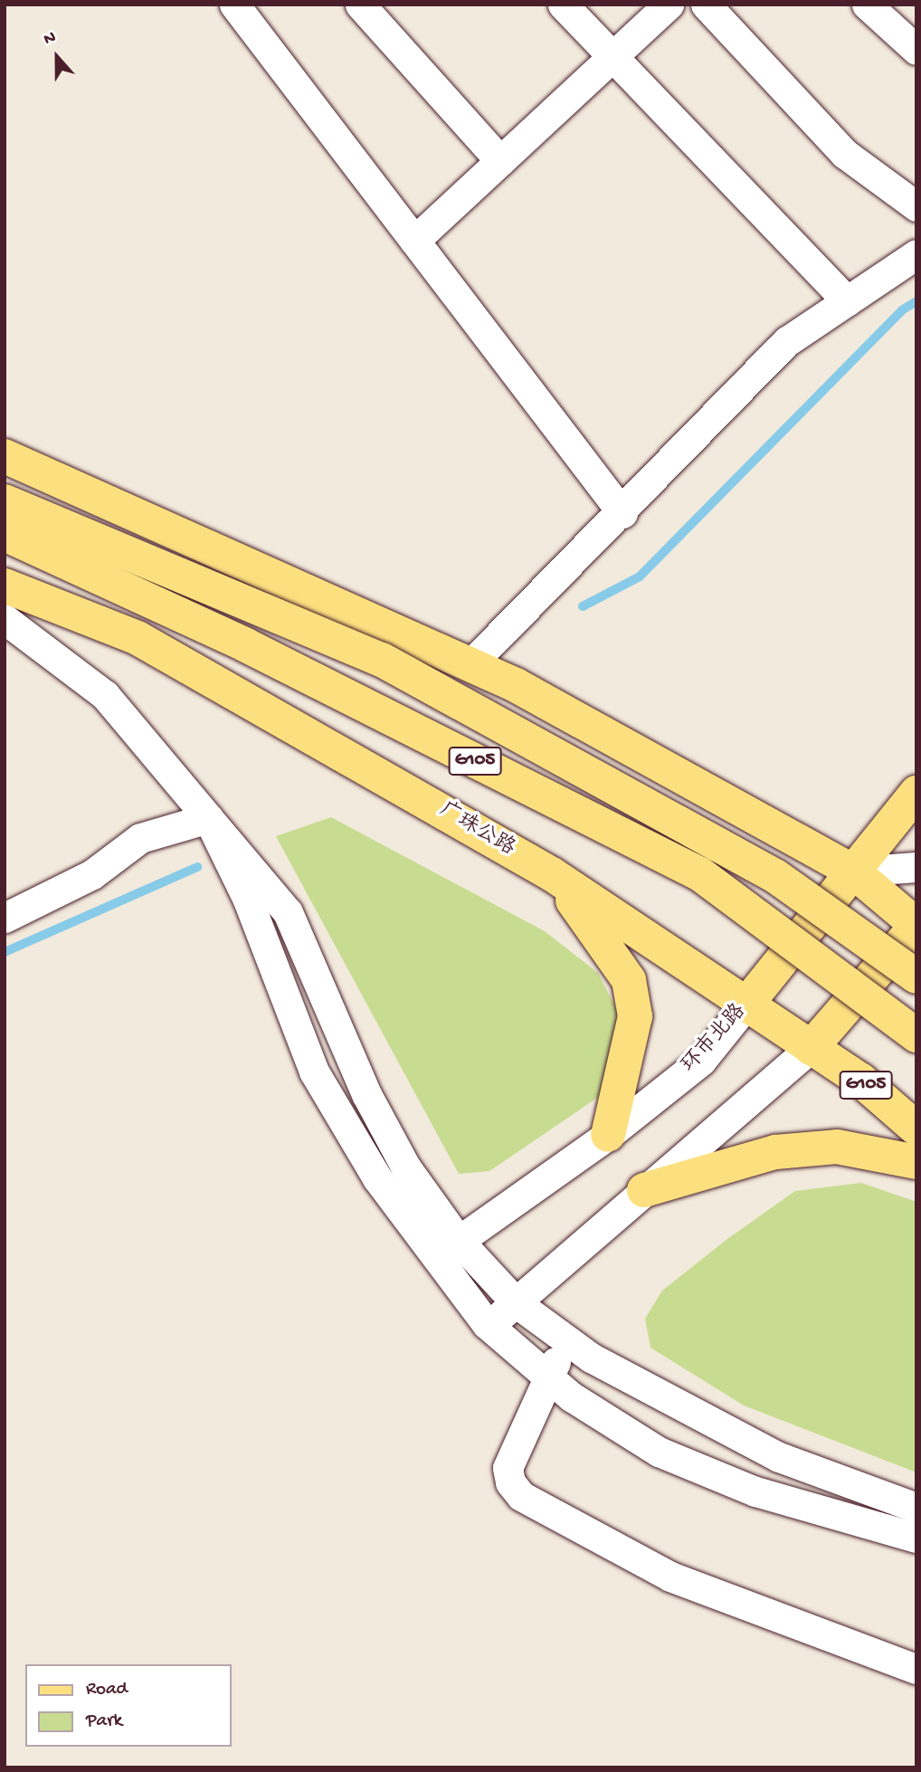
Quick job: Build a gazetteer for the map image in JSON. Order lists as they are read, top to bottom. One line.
{"streets":{"main road":["G105","广珠公路","环市北路"]},"crossings":[["广珠公路","环市北路"]],"legend":["Road","Park"],"north":"top"}
